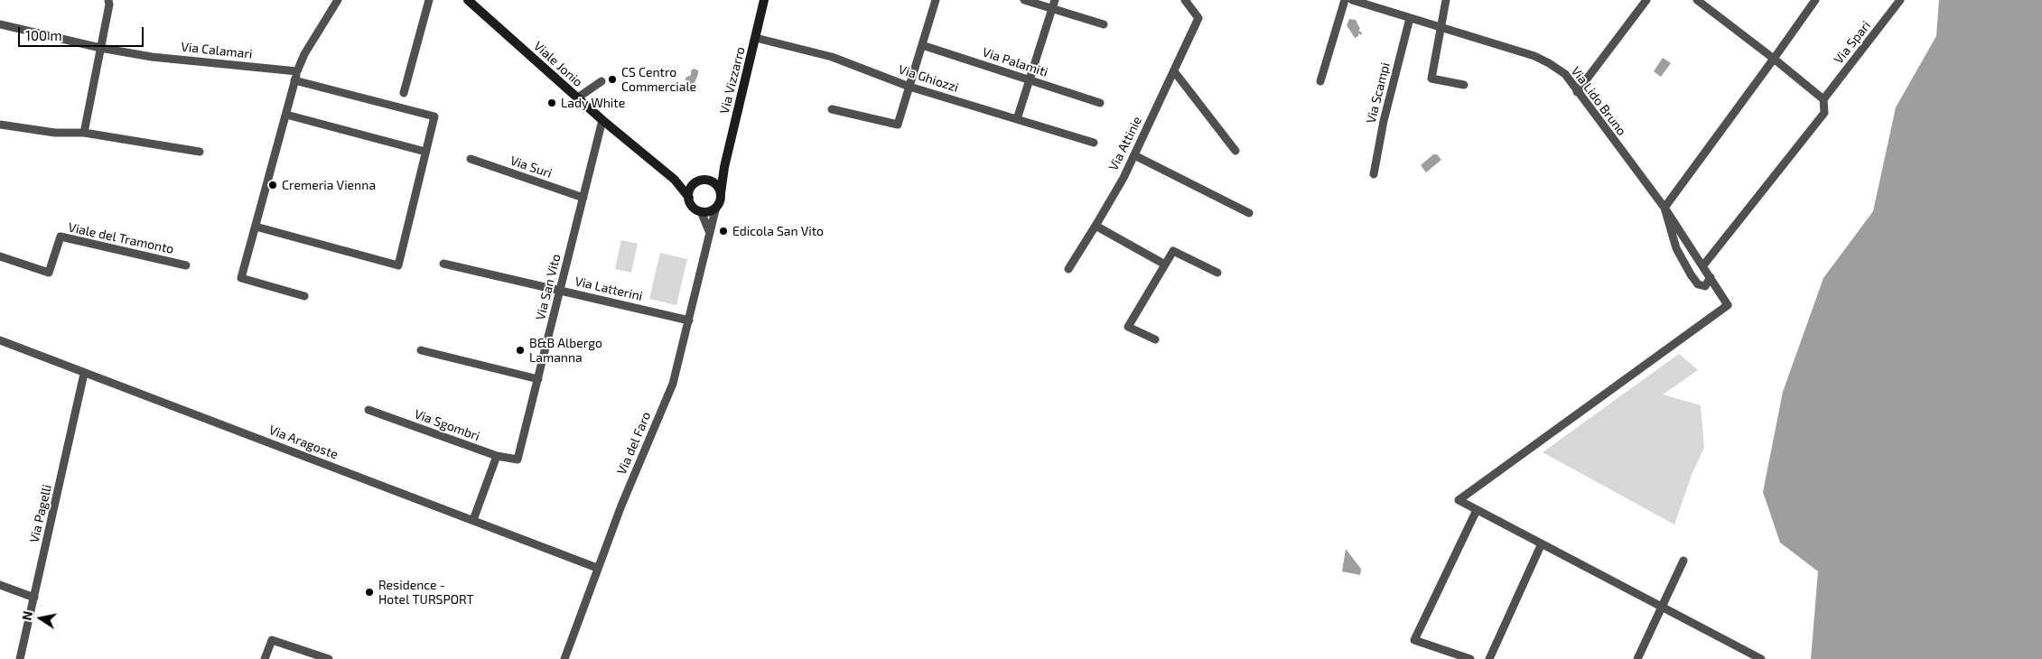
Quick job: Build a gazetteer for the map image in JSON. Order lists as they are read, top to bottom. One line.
{"streets":{"street":["Via Spari","Via Calamari","Via Palamiti","Viale Jonio","Via Ghiozzi","Via Vizzarro","Via Scampi","Via Lido Bruno","Via Attinie","Via Suri","Viale del Tramonto","Via San Vito","Via Latterini","Via Sgombri","Via Aragoste","Via del Faro","Via Pagelli"]},"crossings":[["Viale Jonio","Via Vizzarro"],["Viale Jonio","Via San Vito"],["Viale Jonio","Via del Faro"],["Via Ghiozzi","Via Vizzarro"],["Via Vizzarro","Via del Faro"],["Via Scampi","Via Lido Bruno"],["Via Suri","Via San Vito"],["Via San Vito","Via Latterini"],["Via San Vito","Via Sgombri"],["Via Latterini","Via del Faro"],["Via Aragoste","Via del Faro"],["Via Aragoste","Via Pagelli"]],"places":["CS Centro Commerciale","Lady White","Cremeria Vienna","Edicola San Vito","B&B Albergo Lamanna","Residence - Hotel TURSPORT"],"scale_bar":"100 m","north":"left"}
